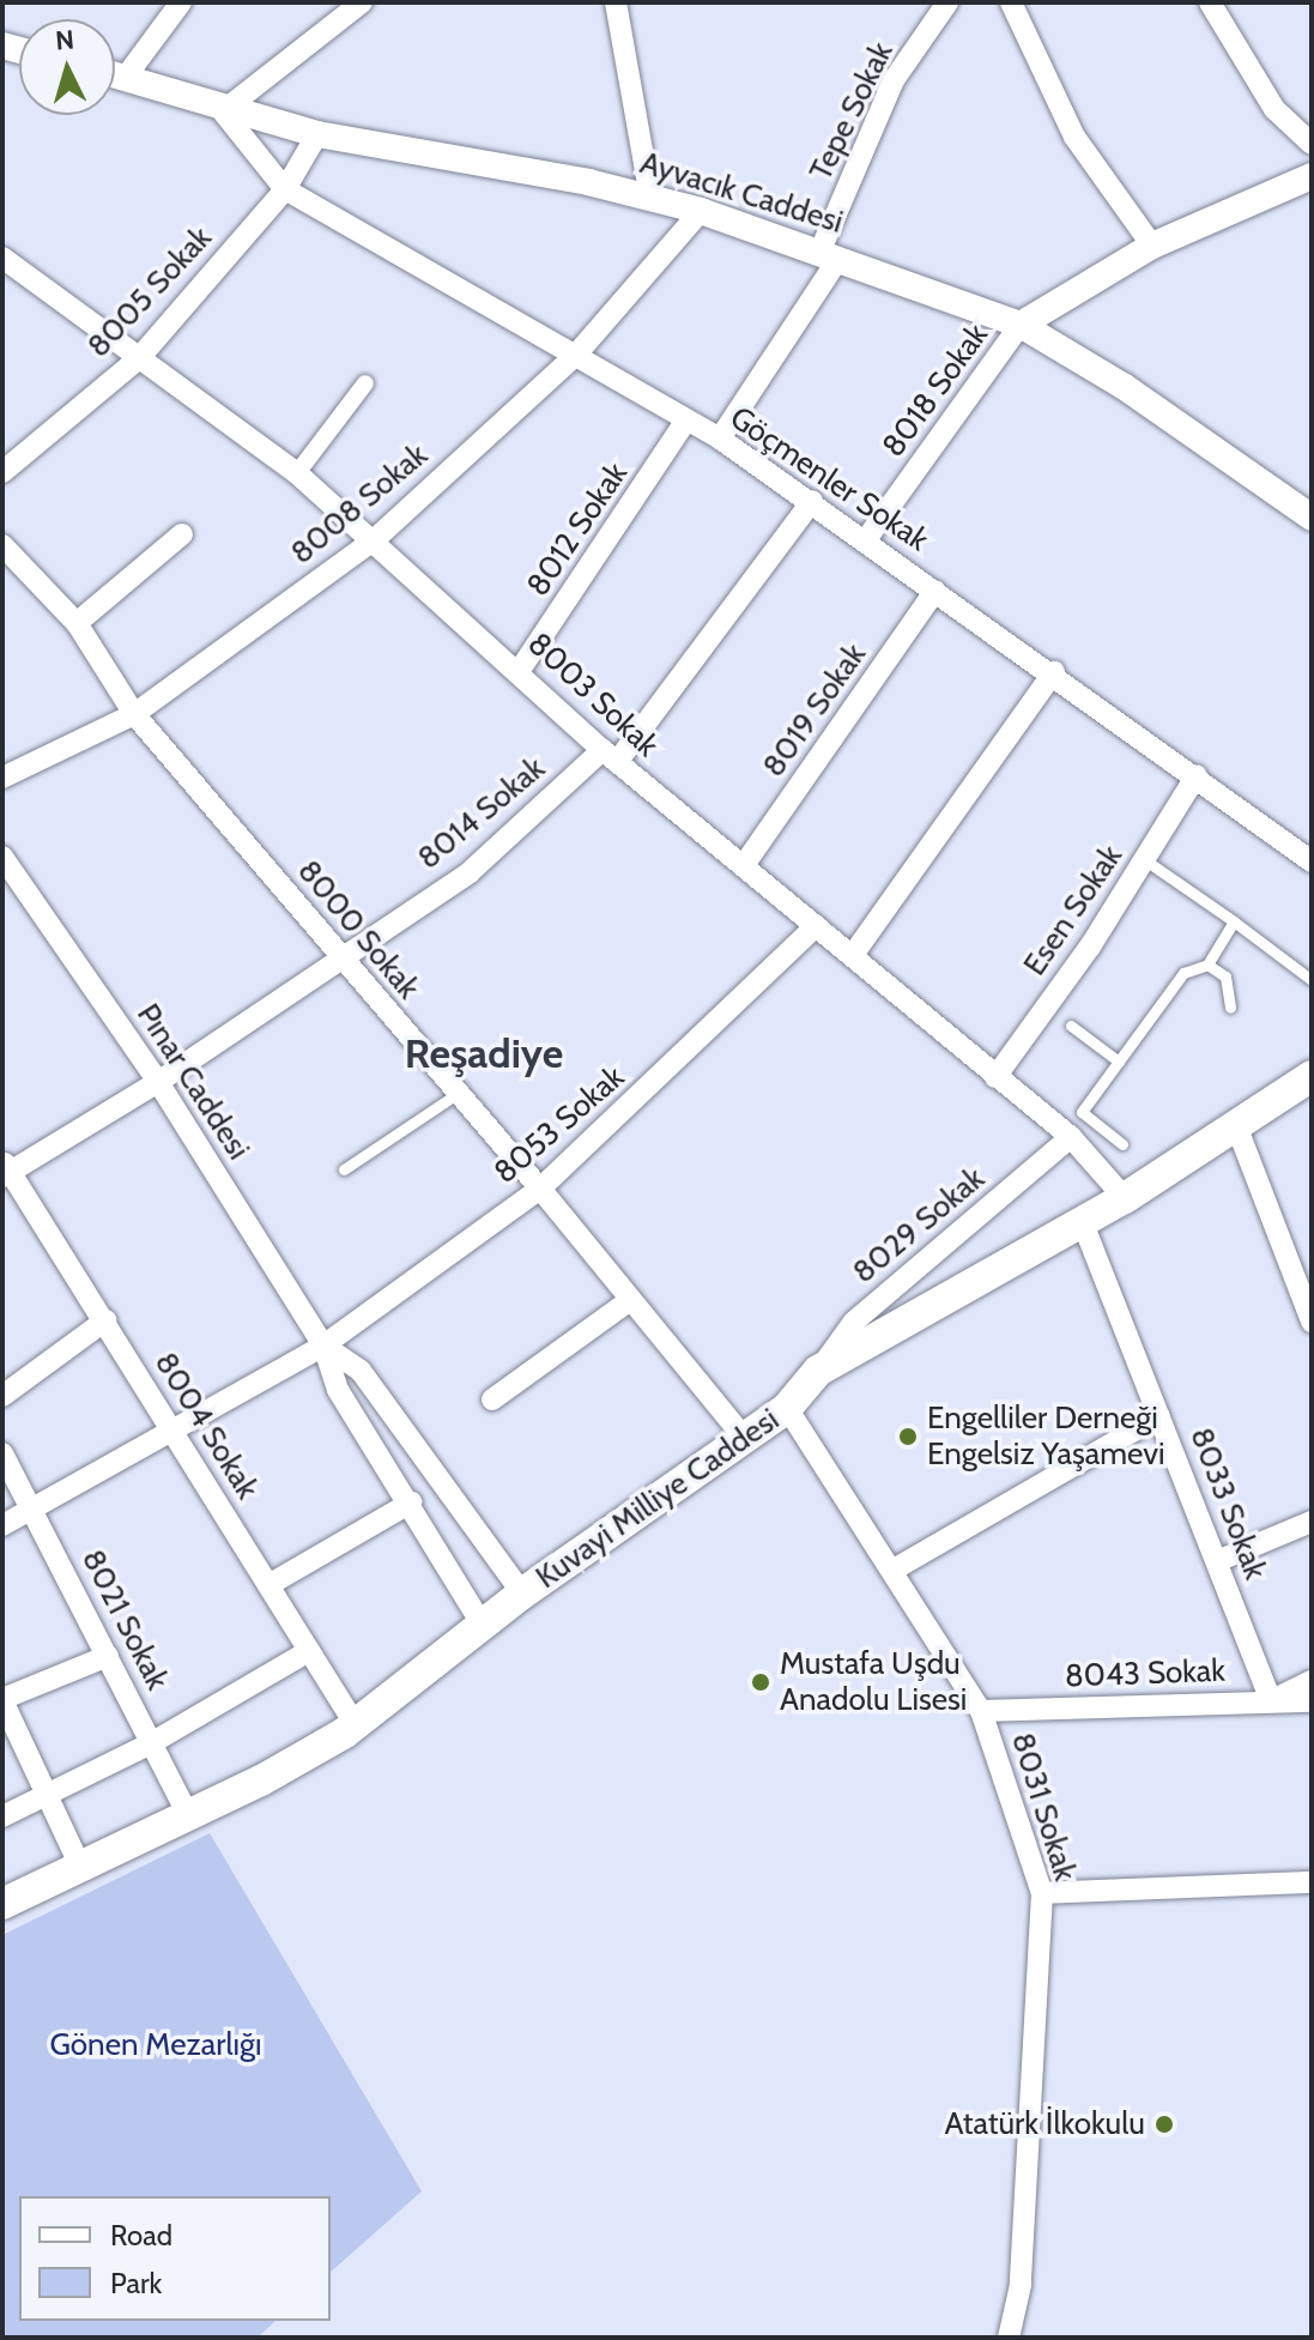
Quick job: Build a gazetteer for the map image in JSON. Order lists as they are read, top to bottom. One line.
{"streets":{"main road":["Kuvayi Milliye Caddesi"],"street":["Tepe Sokak","Ayvacık Caddesi","8005 Sokak","8018 Sokak","Göçmenler Sokak","8008 Sokak","8012 Sokak","8003 Sokak","8019 Sokak","8014 Sokak","Esen Sokak","8000 Sokak","Pınar Caddesi","8053 Sokak","8029 Sokak","8004 Sokak","8033 Sokak","8021 Sokak","8043 Sokak","8031 Sokak"]},"crossings":[["Tepe Sokak","Ayvacık Caddesi"],["Tepe Sokak","Göçmenler Sokak"],["Ayvacık Caddesi","8005 Sokak"],["Ayvacık Caddesi","8018 Sokak"],["Ayvacık Caddesi","8008 Sokak"],["8005 Sokak","Göçmenler Sokak"],["8005 Sokak","8003 Sokak"],["8018 Sokak","Göçmenler Sokak"],["Göçmenler Sokak","8008 Sokak"],["Göçmenler Sokak","8012 Sokak"],["Göçmenler Sokak","8019 Sokak"],["Göçmenler Sokak","8014 Sokak"],["Göçmenler Sokak","Esen Sokak"],["8008 Sokak","8003 Sokak"],["8008 Sokak","8000 Sokak"],["8012 Sokak","8003 Sokak"],["8003 Sokak","8019 Sokak"],["8003 Sokak","8014 Sokak"],["8003 Sokak","Esen Sokak"],["8003 Sokak","8053 Sokak"],["8003 Sokak","8029 Sokak"],["8003 Sokak","Kuvayi Milliye Caddesi"],["8014 Sokak","8000 Sokak"],["8014 Sokak","Pınar Caddesi"],["8014 Sokak","8004 Sokak"],["8000 Sokak","8053 Sokak"],["8000 Sokak","Kuvayi Milliye Caddesi"],["Pınar Caddesi","8053 Sokak"],["Pınar Caddesi","Kuvayi Milliye Caddesi"],["8053 Sokak","8004 Sokak"],["8053 Sokak","8021 Sokak"],["8029 Sokak","Kuvayi Milliye Caddesi"],["8004 Sokak","Kuvayi Milliye Caddesi"],["Kuvayi Milliye Caddesi","8033 Sokak"],["Kuvayi Milliye Caddesi","8021 Sokak"],["Kuvayi Milliye Caddesi","8031 Sokak"],["8033 Sokak","8043 Sokak"],["8043 Sokak","8031 Sokak"]],"districts":["Reşadiye"],"parks":["Gönen Mezarlığı"],"places":["Engelliler Derneği Engelsiz Yaşamevi","Mustafa Uşdu Anadolu Lisesi","Atatürk İlkokulu"],"legend":["Road","Park"],"north":"top"}
